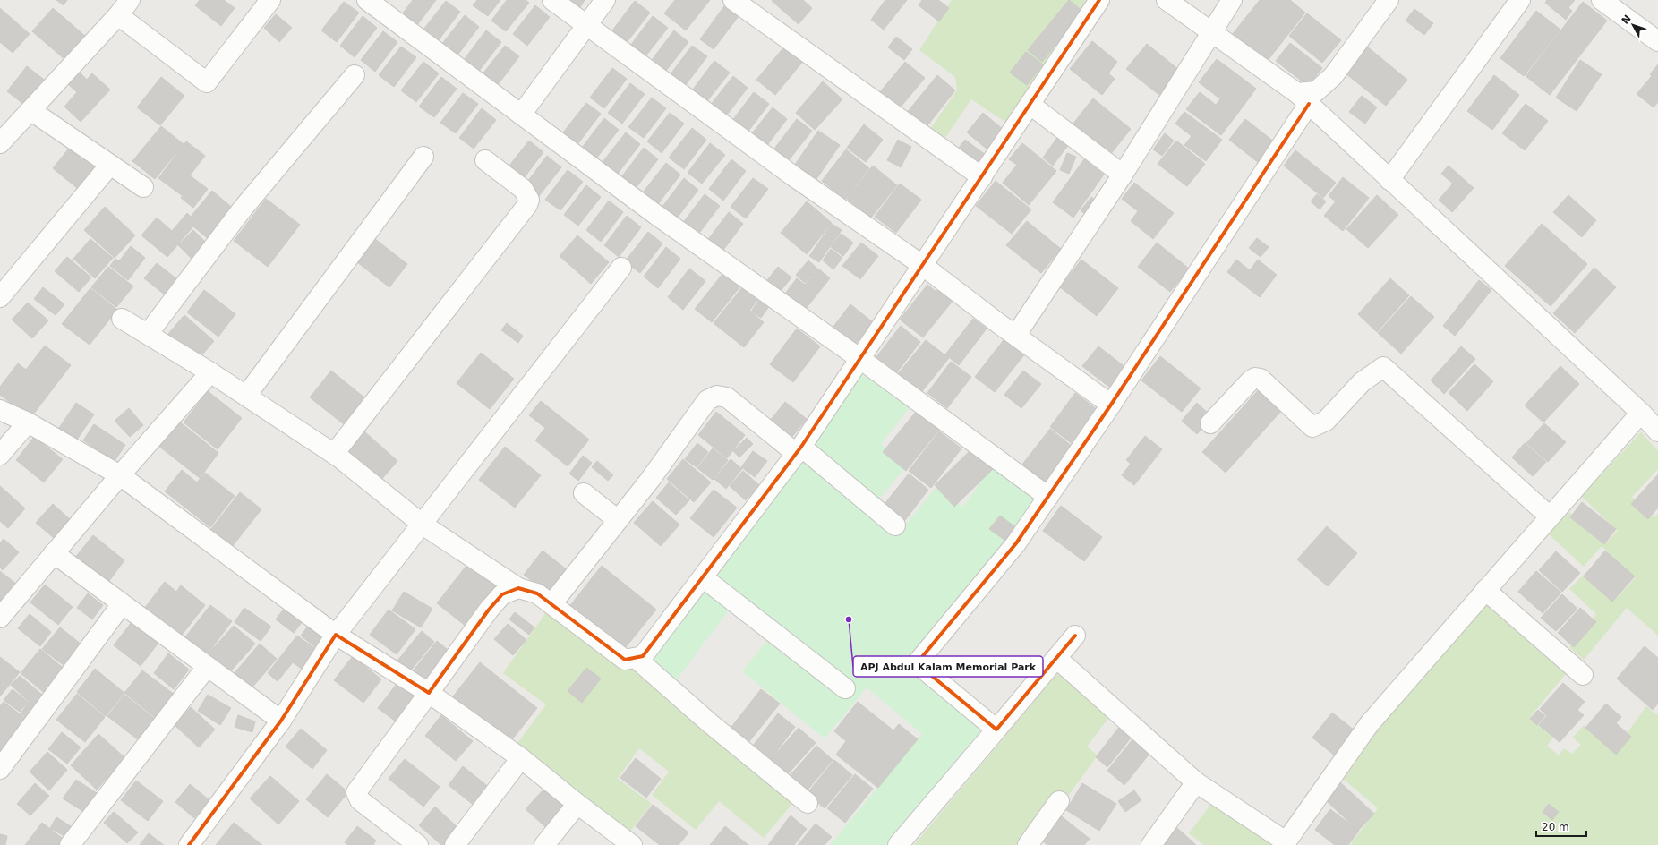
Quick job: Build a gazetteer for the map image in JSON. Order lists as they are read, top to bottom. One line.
{"places":["APJ Abdul Kalam Memorial Park"],"scale_bar":"20 m","north":"top left"}
